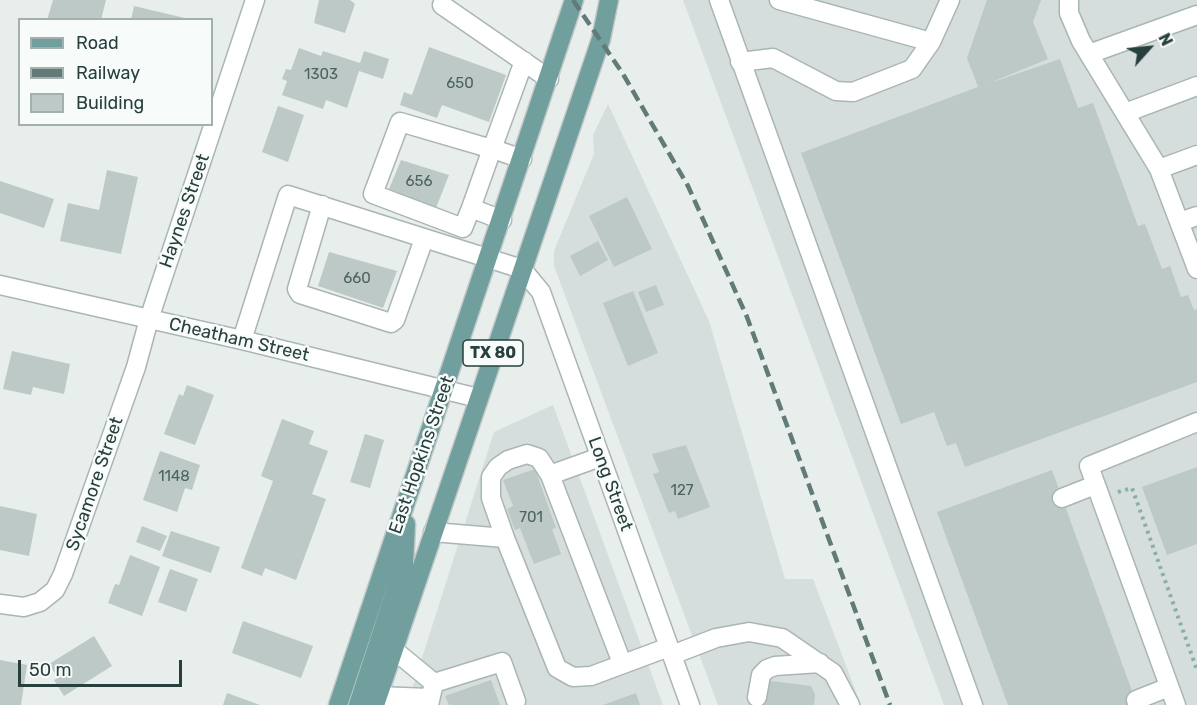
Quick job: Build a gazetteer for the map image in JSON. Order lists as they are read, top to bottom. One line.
{"streets":{"main road":["TX 80","East Hopkins Street"],"street":["Haynes Street","Cheatham Street","Sycamore Street","Long Street"]},"crossings":[["Haynes Street","Cheatham Street"],["Haynes Street","Sycamore Street"],["Cheatham Street","East Hopkins Street"],["Cheatham Street","Sycamore Street"],["East Hopkins Street","Long Street"]],"house_numbers":["1303","650","656","660","1148","127","701"],"legend":["Road","Railway","Building"],"scale_bar":"50 m","north":"top right"}
